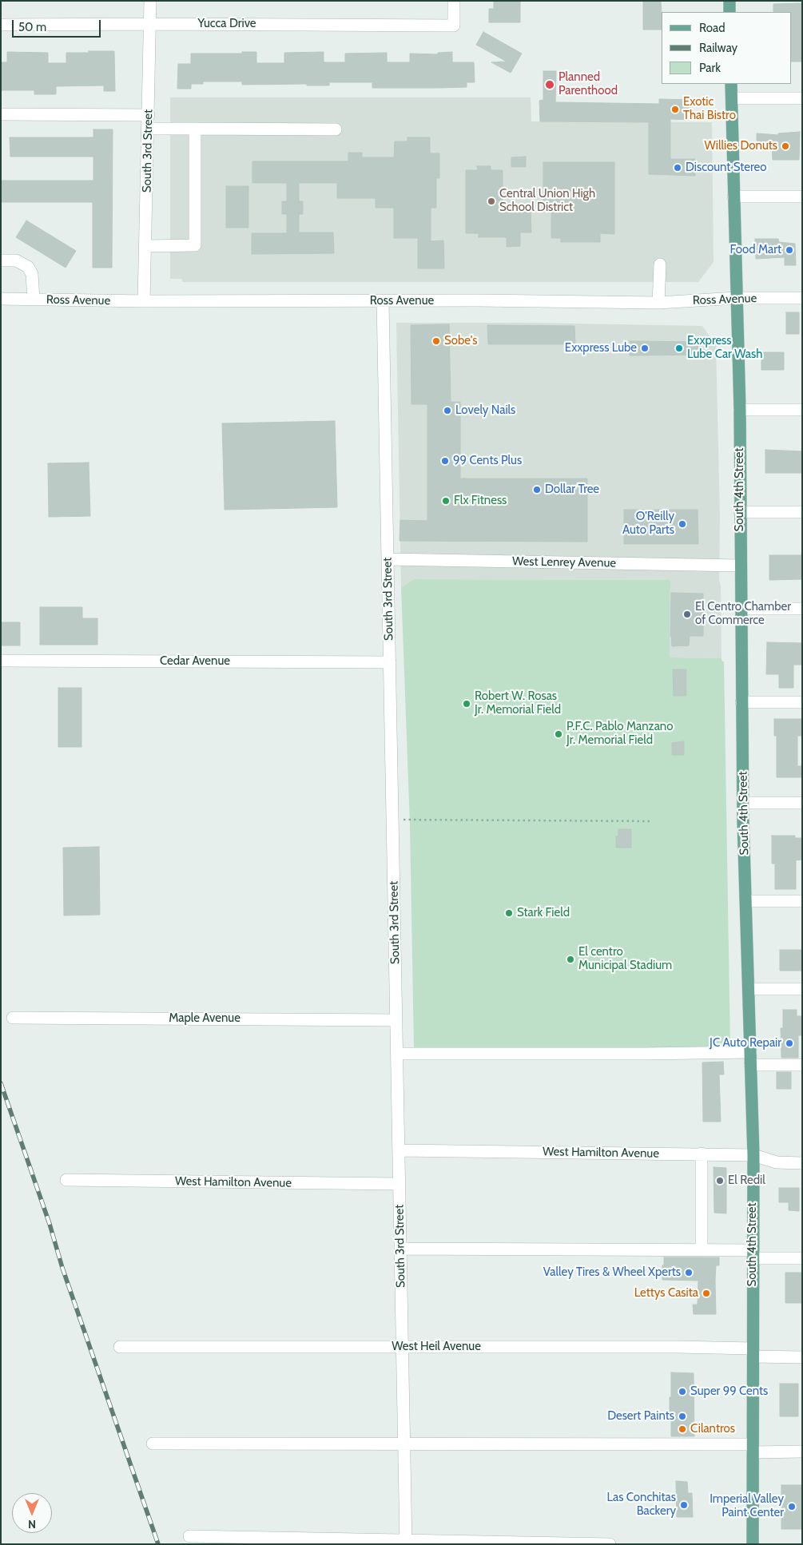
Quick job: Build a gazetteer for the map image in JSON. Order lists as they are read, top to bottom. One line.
{"streets":{"main road":["South 4th Street"],"street":["Yucca Drive","South 3rd Street","Ross Avenue","West Lenrey Avenue","Cedar Avenue","Maple Avenue","West Hamilton Avenue","West Heil Avenue"]},"crossings":[["Yucca Drive","South 3rd Street"],["South 3rd Street","Ross Avenue"],["South 3rd Street","West Lenrey Avenue"],["South 3rd Street","Cedar Avenue"],["South 3rd Street","Maple Avenue"],["South 3rd Street","West Hamilton Avenue"],["South 3rd Street","West Heil Avenue"],["Ross Avenue","South 4th Street"],["South 4th Street","West Lenrey Avenue"],["South 4th Street","West Hamilton Avenue"],["South 4th Street","West Heil Avenue"]],"places":["Planned Parenthood","Exotic Thai Bistro","Willies Donuts","Discount Stereo","Central Union High School District","Food Mart","Sobe's","Exxpress Lube","Exxpress Lube Car Wash","Lovely Nails","99 Cents Plus","Dollar Tree","Flx Fitness","O'Reilly Auto Parts","El Centro Chamber of Commerce","Robert W. Rosas Jr. Memorial Field","P.F.C. Pablo Manzano Jr. Memorial Field","Stark Field","El centro Municipal Stadium","JC Auto Repair","El Redil","Valley Tires & Wheel Xperts","Lettys Casita","Super 99 Cents","Desert Paints","Cilantros","Las Conchitas Backery","Imperial Valley Paint Center"],"legend":["Road","Railway","Park"],"scale_bar":"50 m","north":"bottom"}
